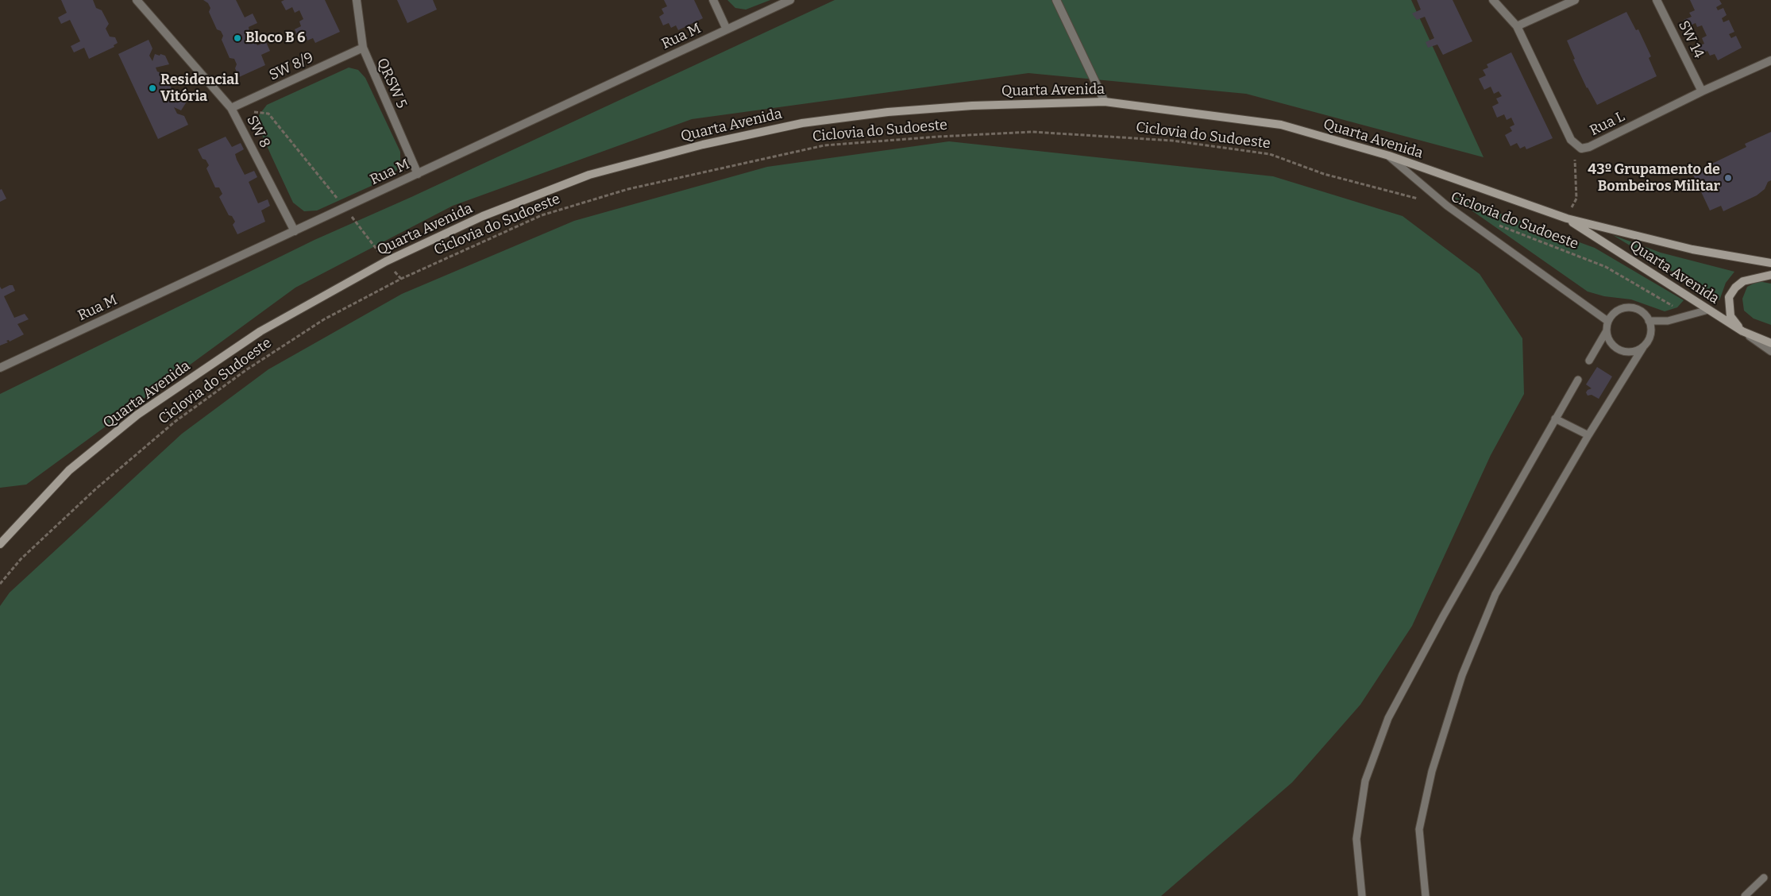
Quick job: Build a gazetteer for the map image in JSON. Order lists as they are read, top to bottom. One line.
{"streets":{"main road":["Quarta Avenida"],"street":["Rua M","SW 14","SW 8/9","QRSW 5","Rua L","SW 8"],"path":["Ciclovia do Sudoeste"]},"crossings":[["Rua M","QRSW 5"],["Rua M","SW 8"],["SW 14","Rua L"],["SW 8/9","QRSW 5"],["SW 8/9","SW 8"]],"places":["Bloco B 6","Residencial Vitória","43º Grupamento de Bombeiros Militar"]}
